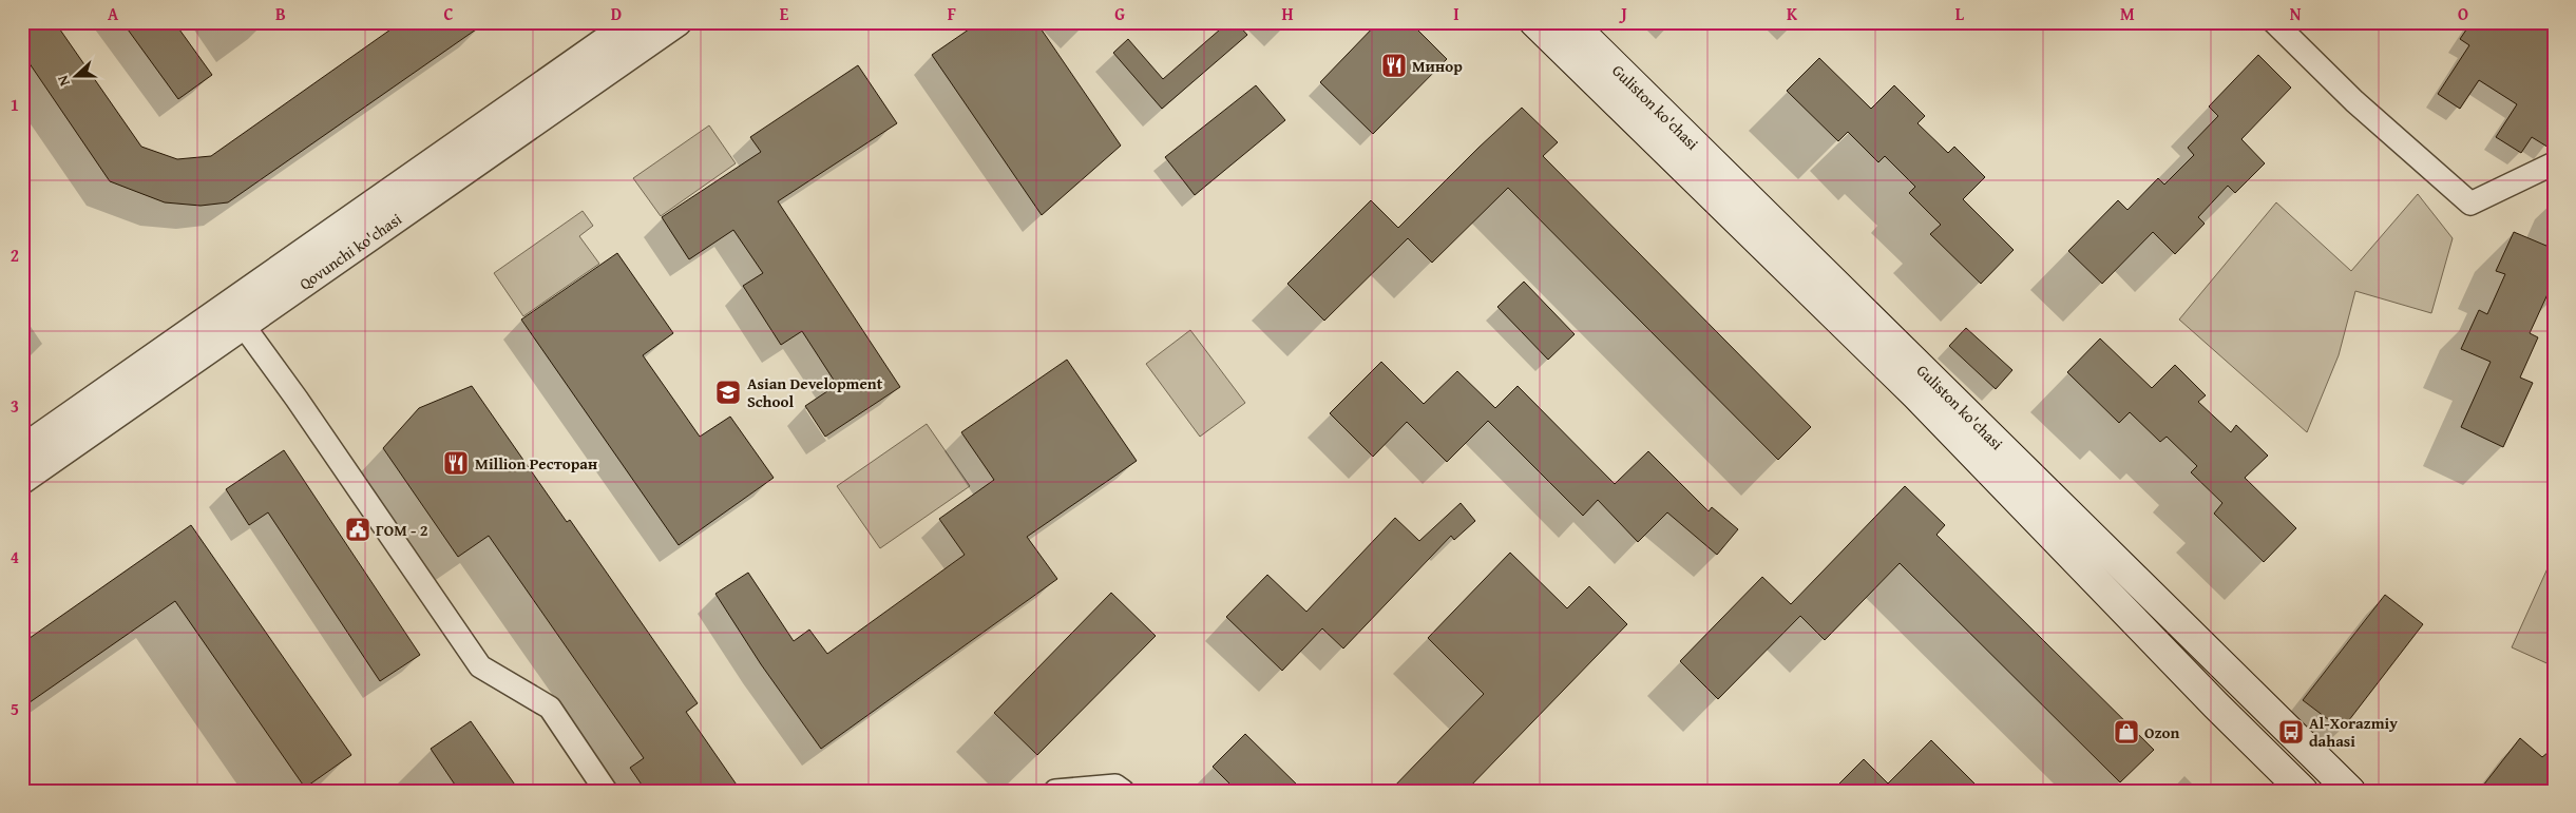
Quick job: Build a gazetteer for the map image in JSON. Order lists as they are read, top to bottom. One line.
{"streets":{"main road":["Guliston ko'chasi"],"street":["Qovunchi ko'chasi"]},"places":{"restaurant":["Минор","Million Ресторан"],"school or university":["Asian Development School"],"public building":["ГОМ - 2"],"shop":["Ozon"],"bus stop":["Al-Xorazmiy dahasi"]},"north":"left","grid":{"columns":["A","B","C","D","E","F","G","H","I","J","K","L","M","N","O"],"rows":["1","2","3","4","5"]}}
